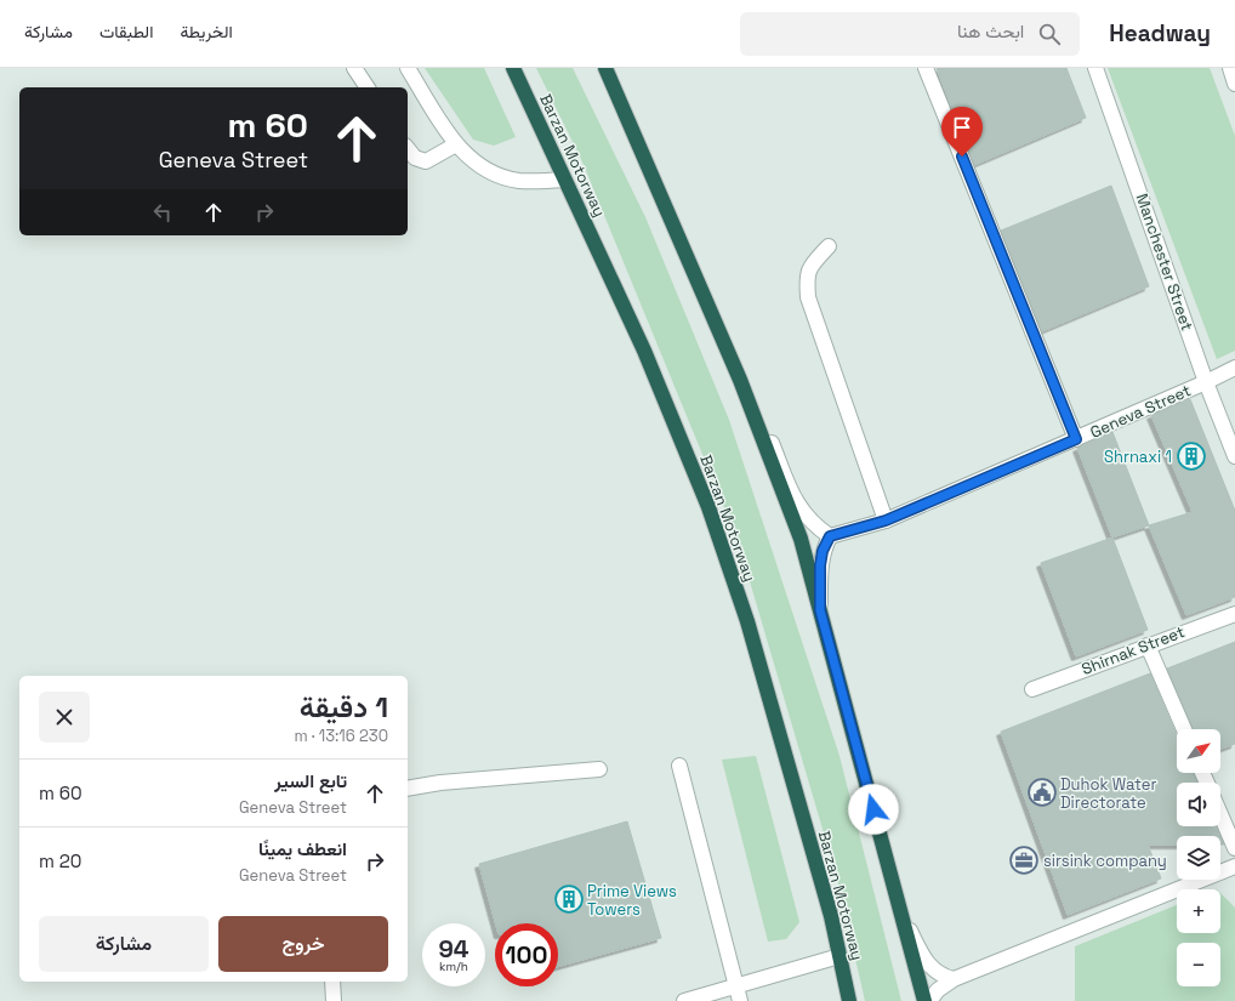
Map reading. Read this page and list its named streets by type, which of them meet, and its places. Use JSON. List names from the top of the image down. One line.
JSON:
{"streets":{"highway":["Barzan Motorway"],"street":["Manchester Street","Geneva Street","Shirnak Street"]},"crossings":[["Manchester Street","Geneva Street"]],"places":{"building":["Shrnaxi 1","Prime Views Towers"],"public building":["Duhok Water Directorate"],"office":["sirsink company"]},"north":"top right","page":{"header":"Headway","search":"ابحث هنا","nav":["الخريطة","الطبقات","مشاركة"],"turn":["60 m","Geneva Street"],"heading":["1 دقيقة","230 m · 13:16"],"map_buttons":["+","−"],"list":[{"name":"تابع السير","note":"Geneva Street","value":"60 m"},{"name":"انعطف يمينًا","note":"Geneva Street","value":"20 m"}],"buttons":["خروج","مشاركة"],"speed":"94 km/h","limit":"100"}}
